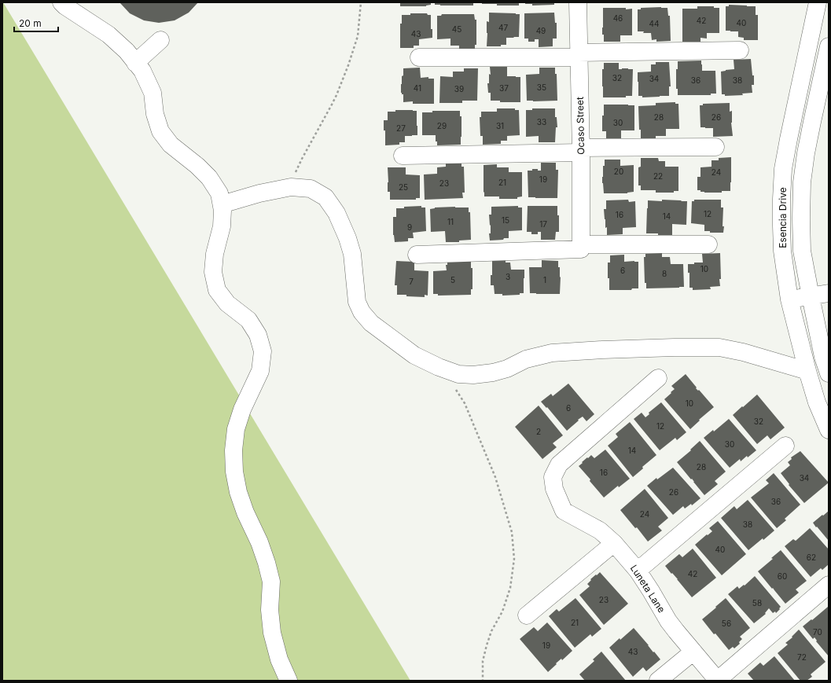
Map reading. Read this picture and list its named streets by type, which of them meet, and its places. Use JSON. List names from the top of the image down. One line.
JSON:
{"streets":{"street":["Ocaso Street","Esencia Drive","Luneta Lane"]},"house_numbers":["46","42","40","44","47","45","49","43","32","34","36","38","35","41","37","39","28","26","33","30","29","31","27","20","24","22","19","21","23","25","12","16","14","15","11","17","9","10","6","8","3","5","1","7","10","6","32","12","2","30","14","28","16","34","26","36","24","38","40","62","42","60","23","58","21","56","70","19","43","72"],"scale_bar":"20 m"}
